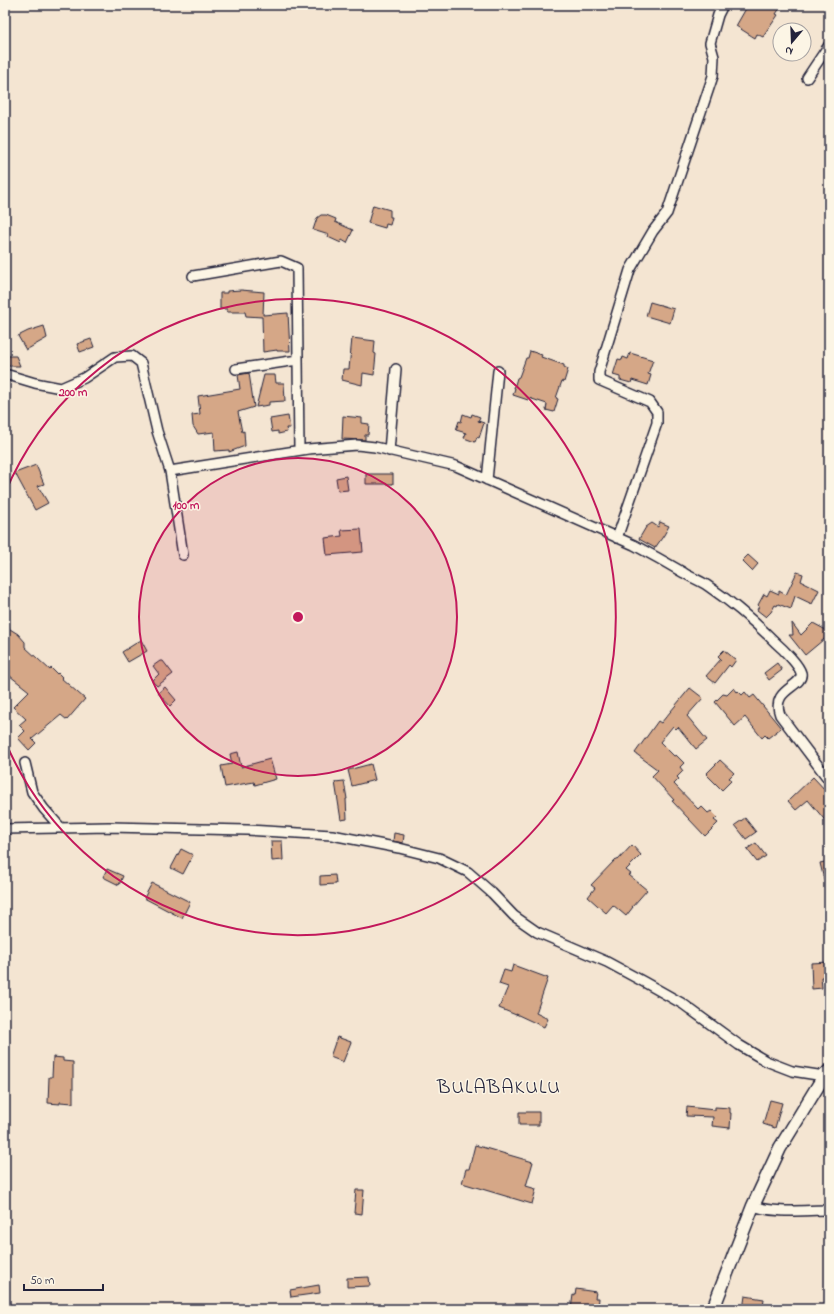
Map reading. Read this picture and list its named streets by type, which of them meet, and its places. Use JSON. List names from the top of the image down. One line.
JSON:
{"districts":["BULABAKULU"],"scale_bar":"50 m","north":"bottom","rings":["200 m","100 m"]}
